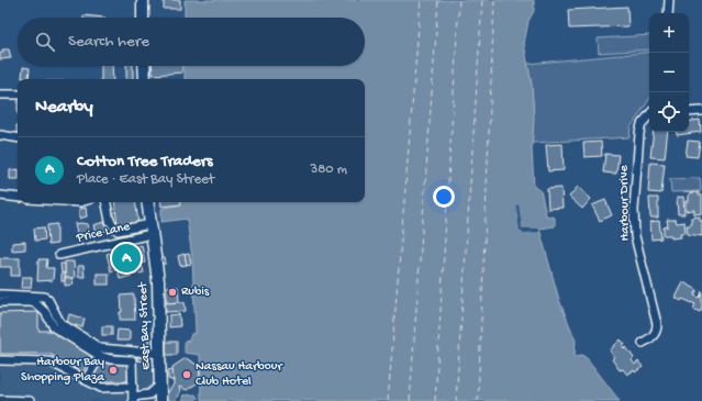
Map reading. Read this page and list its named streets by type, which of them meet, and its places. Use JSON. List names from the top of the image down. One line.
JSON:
{"streets":{"highway":["East Bay Street"],"street":["Harbour Drive","Price Lane"]},"crossings":[["Price Lane","East Bay Street"]],"places":["Rubis","Harbour Bay Shopping Plaza","Nassau Harbour Club Hotel"],"page":{"map_buttons":["+","−"],"search":"Search here","heading":"Nearby","list":[{"mark":"A","name":"Cotton Tree Traders","note":"Place · East Bay Street","value":"380 m"}],"pins":"A"}}
